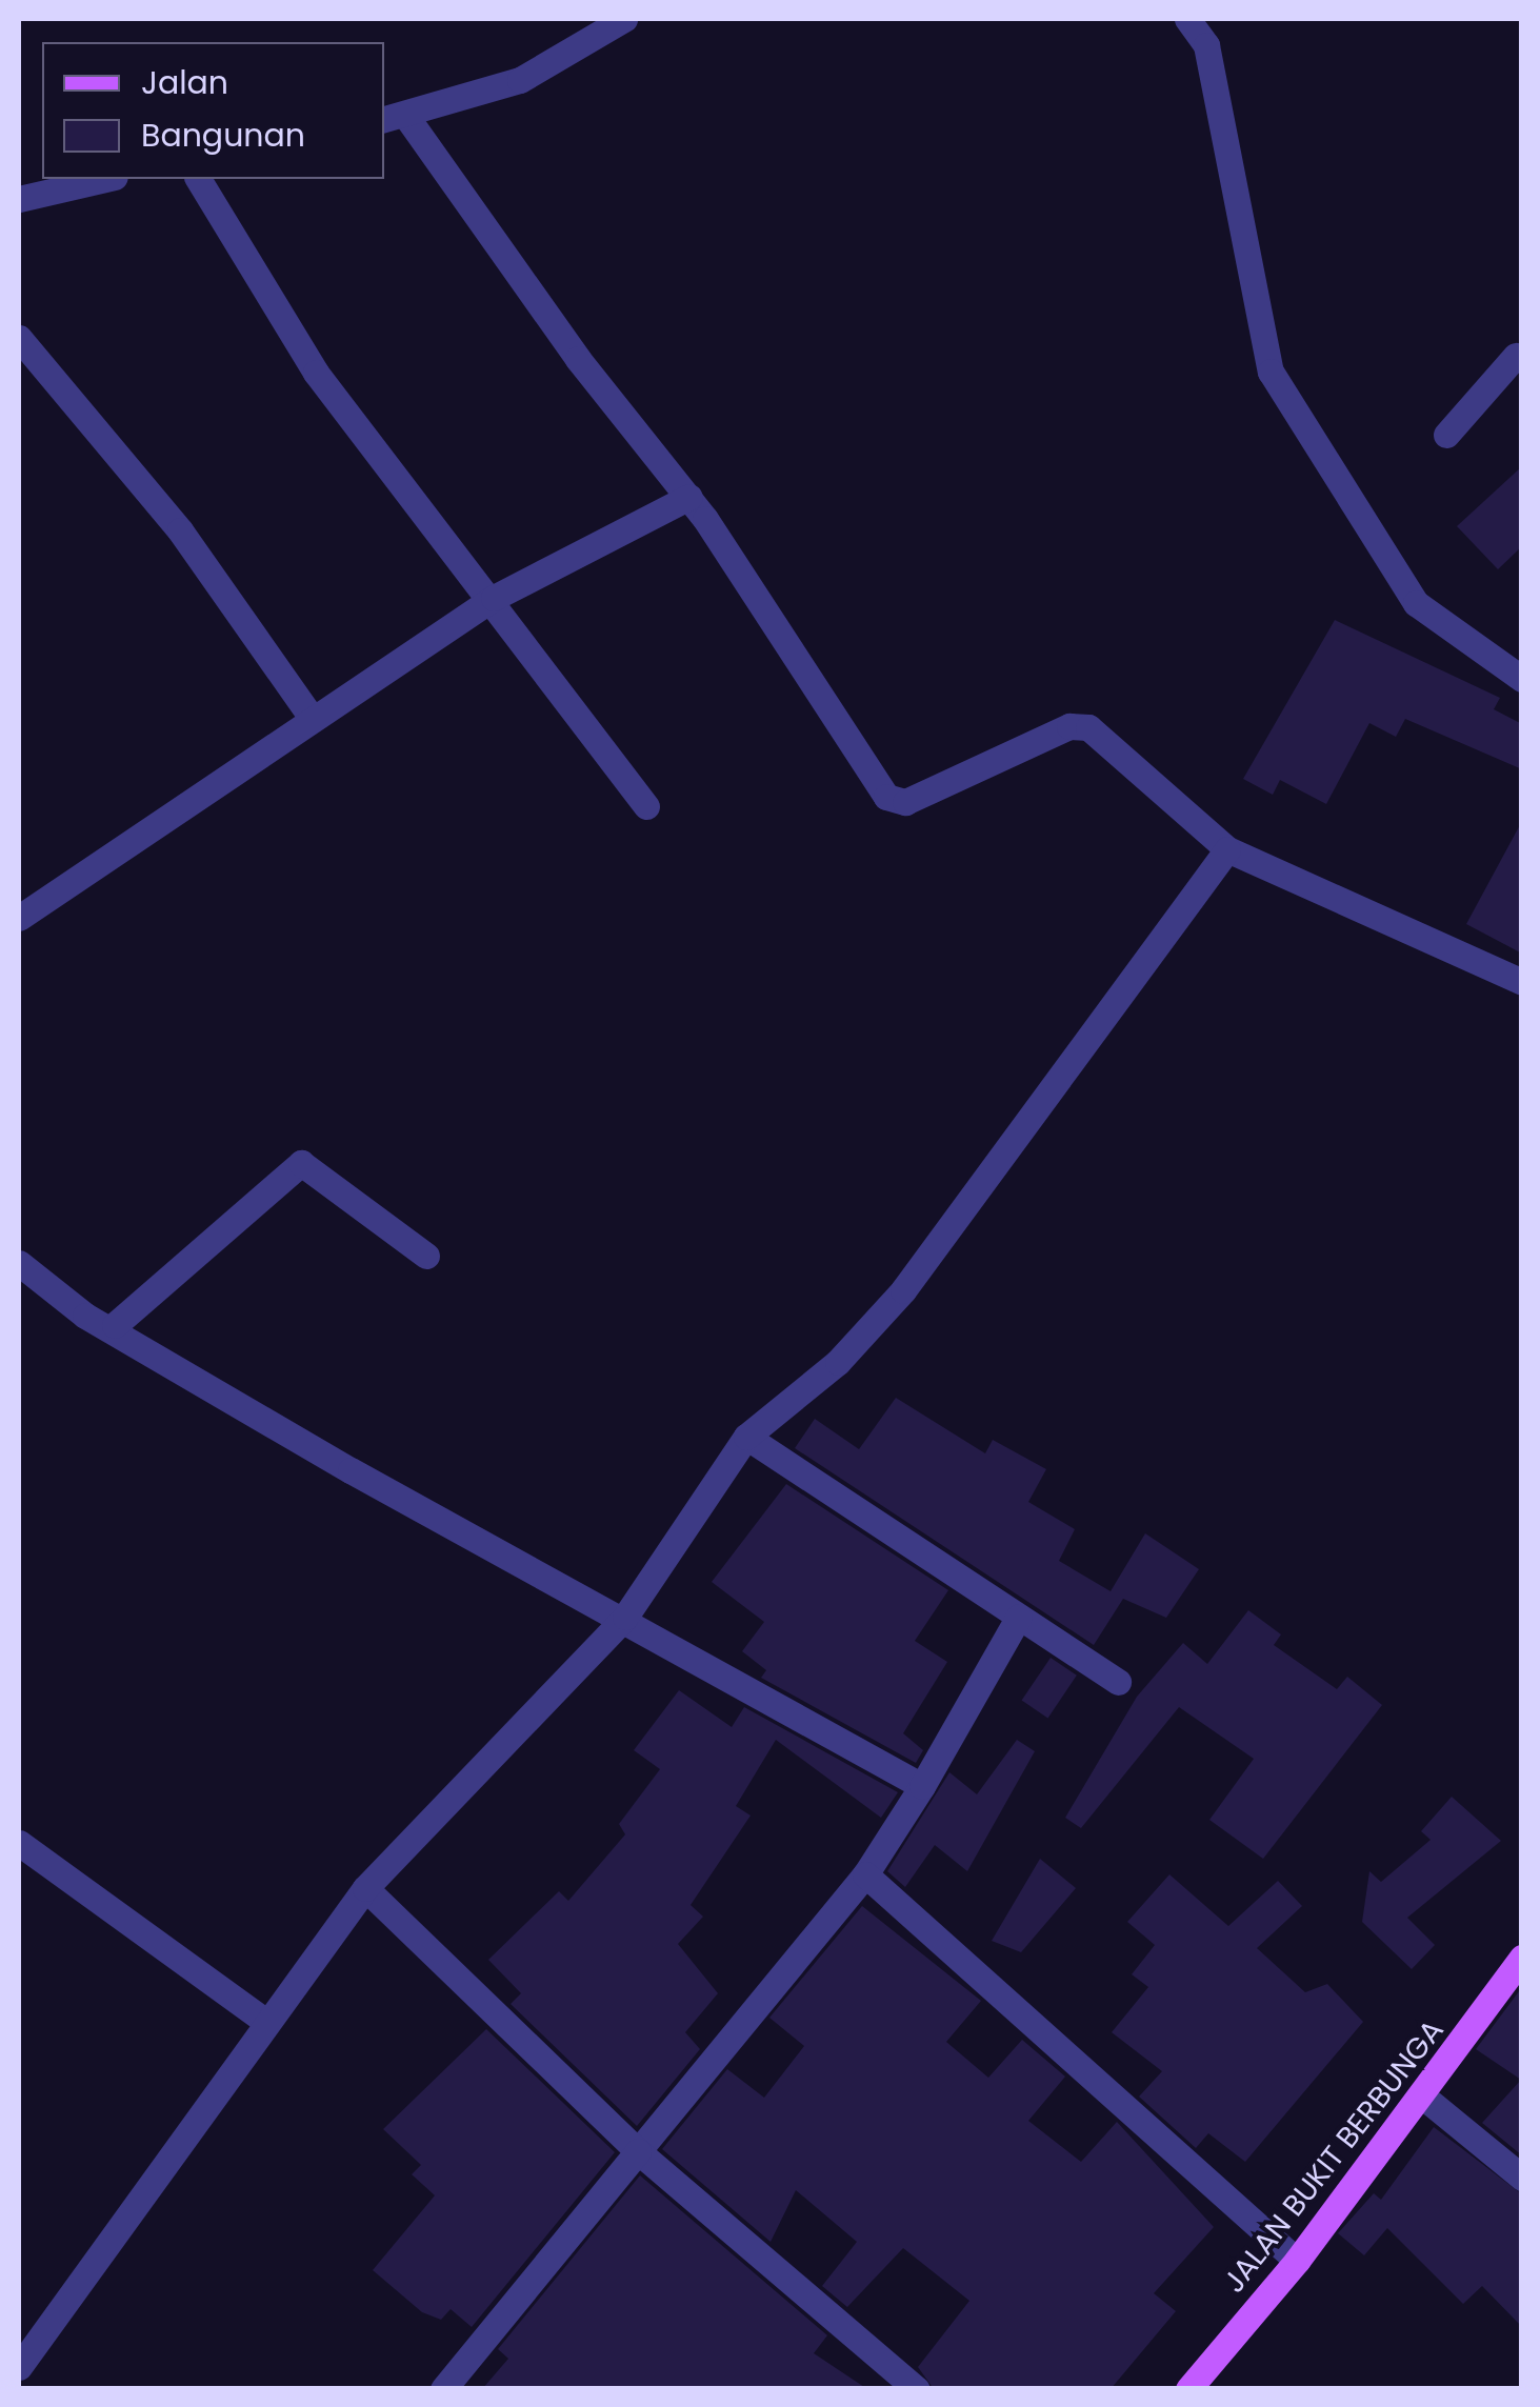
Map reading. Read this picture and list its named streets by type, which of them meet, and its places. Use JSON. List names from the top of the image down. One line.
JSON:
{"streets":{"main road":["JALAN BUKIT BERBUNGA"]},"legend":["Jalan","Bangunan"]}
